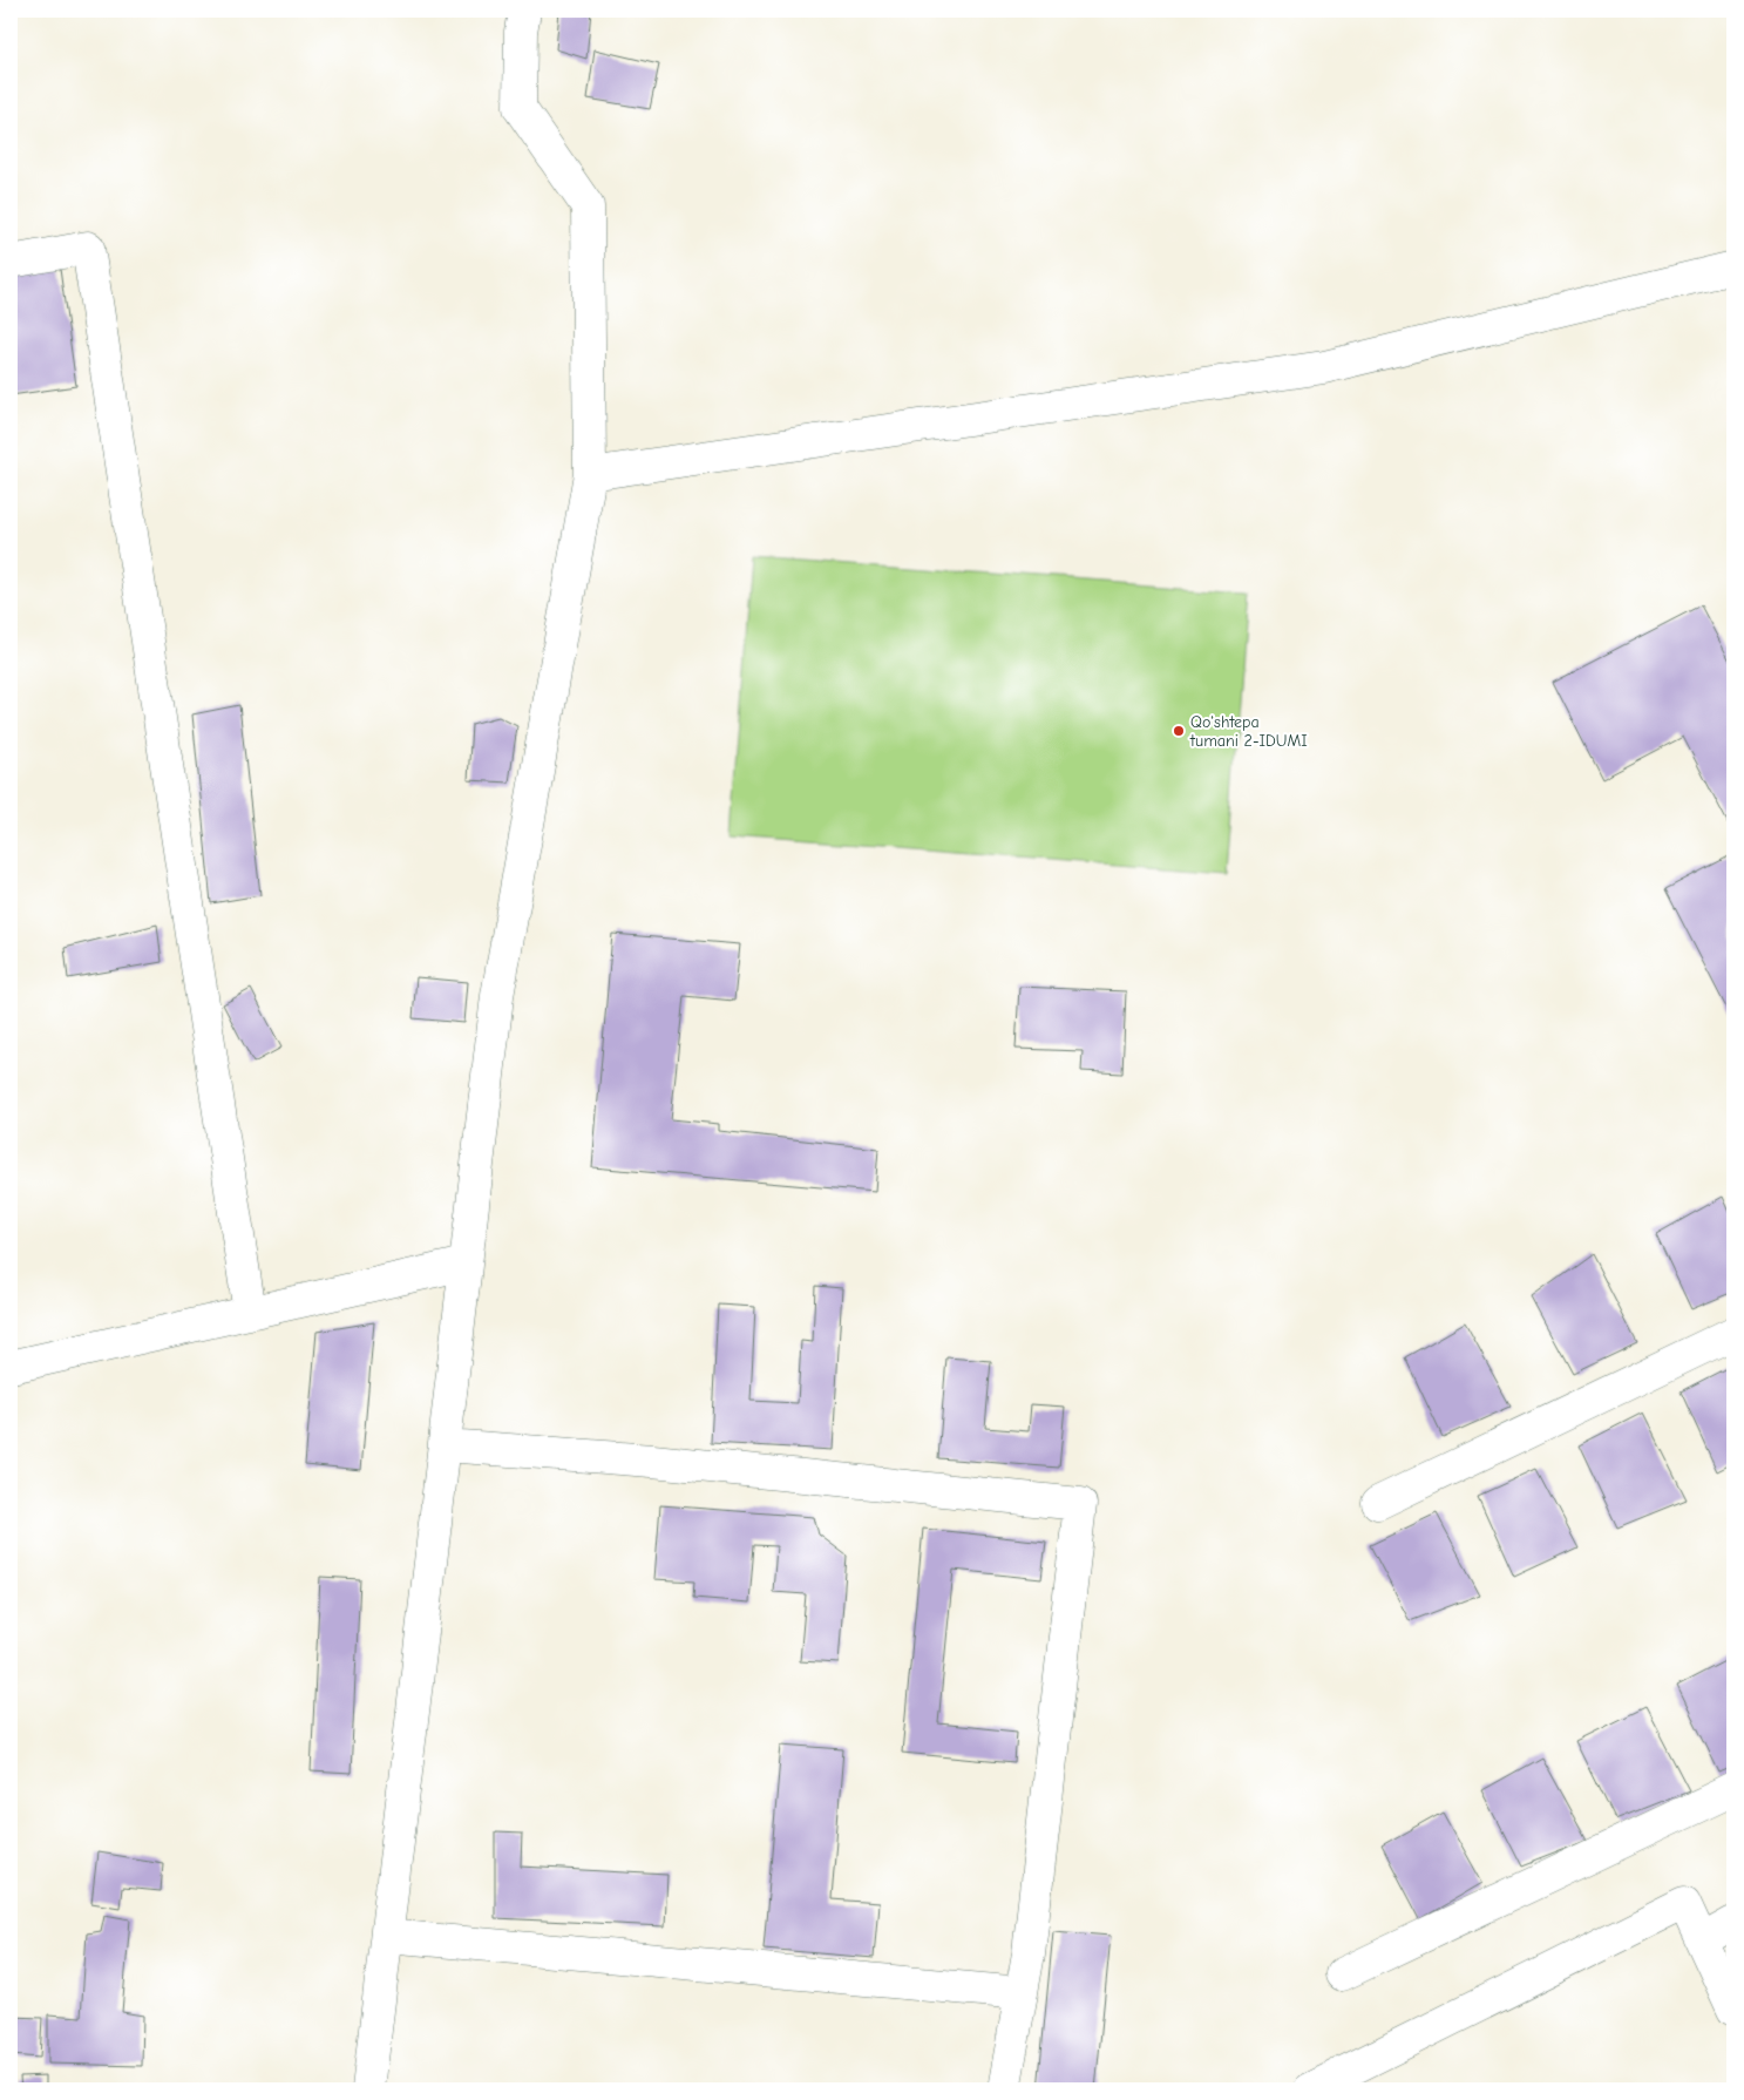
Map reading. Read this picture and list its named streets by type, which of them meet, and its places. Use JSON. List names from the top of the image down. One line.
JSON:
{"places":["Qo'shtepa tumani 2-IDUMI"]}
